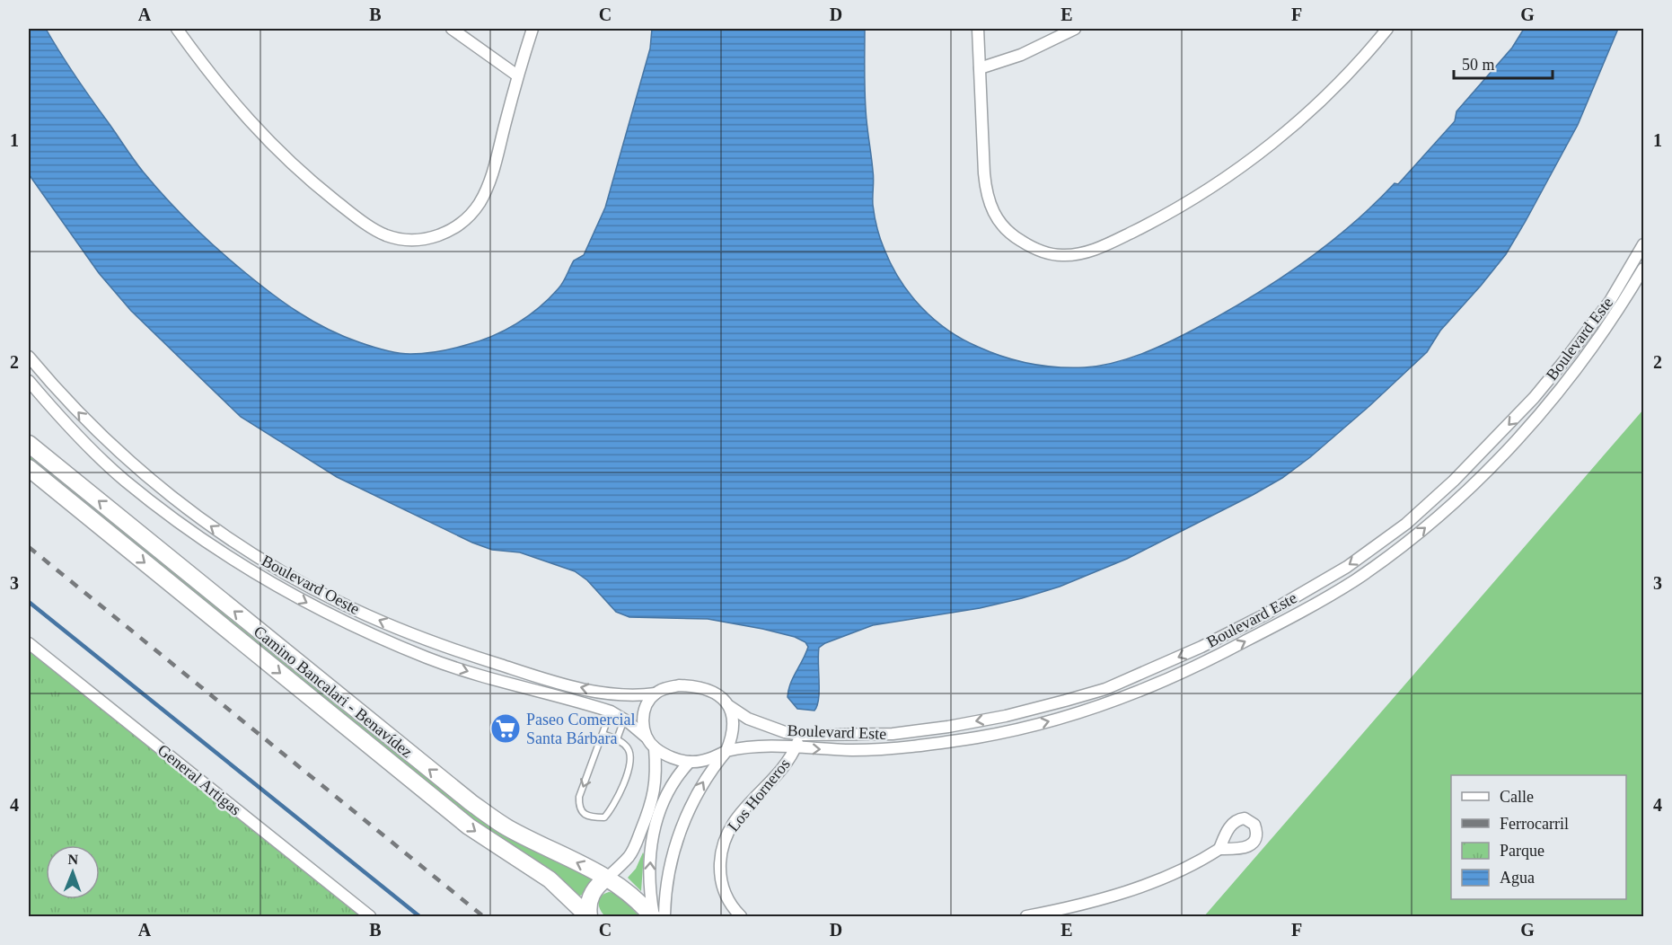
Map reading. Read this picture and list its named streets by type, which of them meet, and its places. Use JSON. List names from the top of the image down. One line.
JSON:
{"streets":{"main road":["Camino Bancalari - Benavídez"],"street":["Boulevard Este","Boulevard Oeste","General Artigas","Los Horneros"]},"crossings":[["Boulevard Este","Boulevard Oeste"],["Boulevard Este","Los Horneros"]],"places":{"supermarket":["Paseo Comercial Santa Bárbara"]},"legend":["Calle","Ferrocarril","Parque","Agua"],"scale_bar":"50 m","north":"top","grid":{"columns":["A","B","C","D","E","F","G"],"rows":["1","2","3","4"]}}
